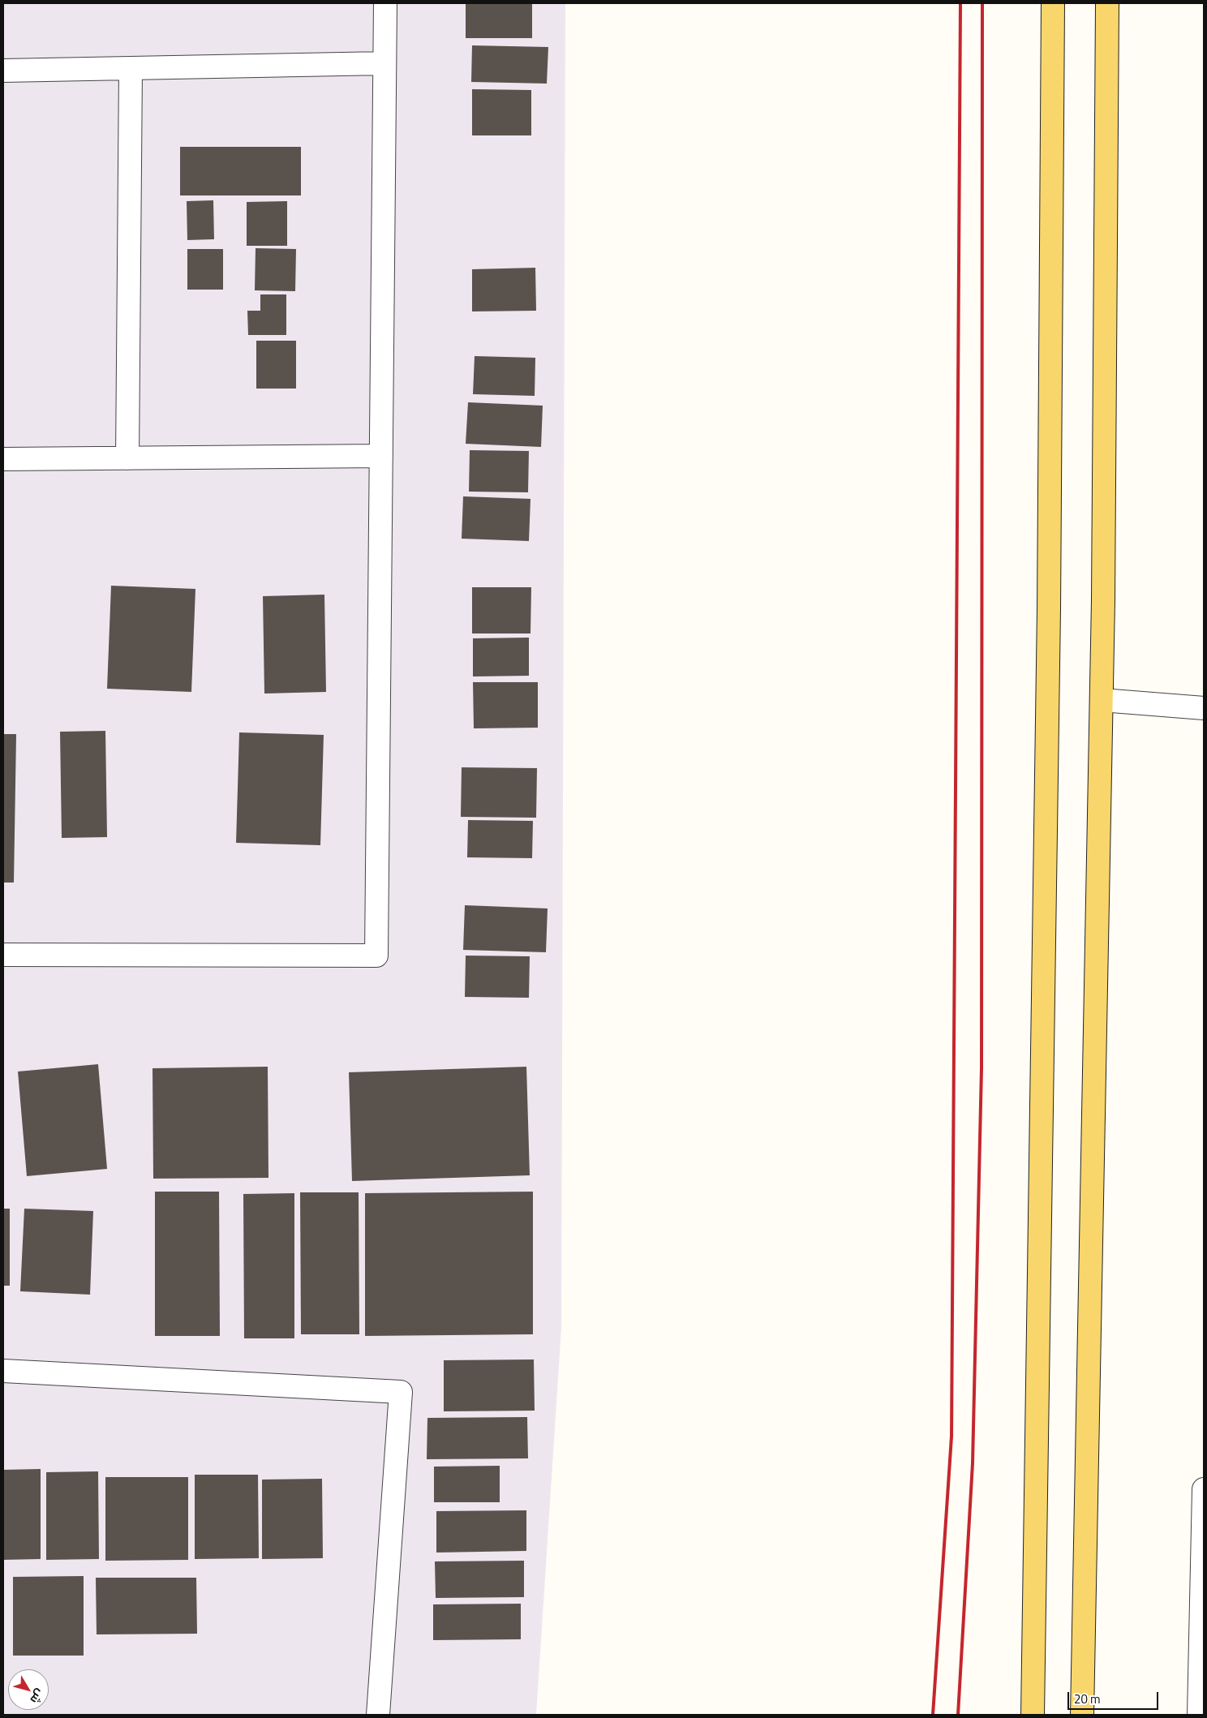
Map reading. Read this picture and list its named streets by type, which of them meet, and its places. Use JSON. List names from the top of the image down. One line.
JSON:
{"scale_bar":"20 m","north":"bottom right"}
